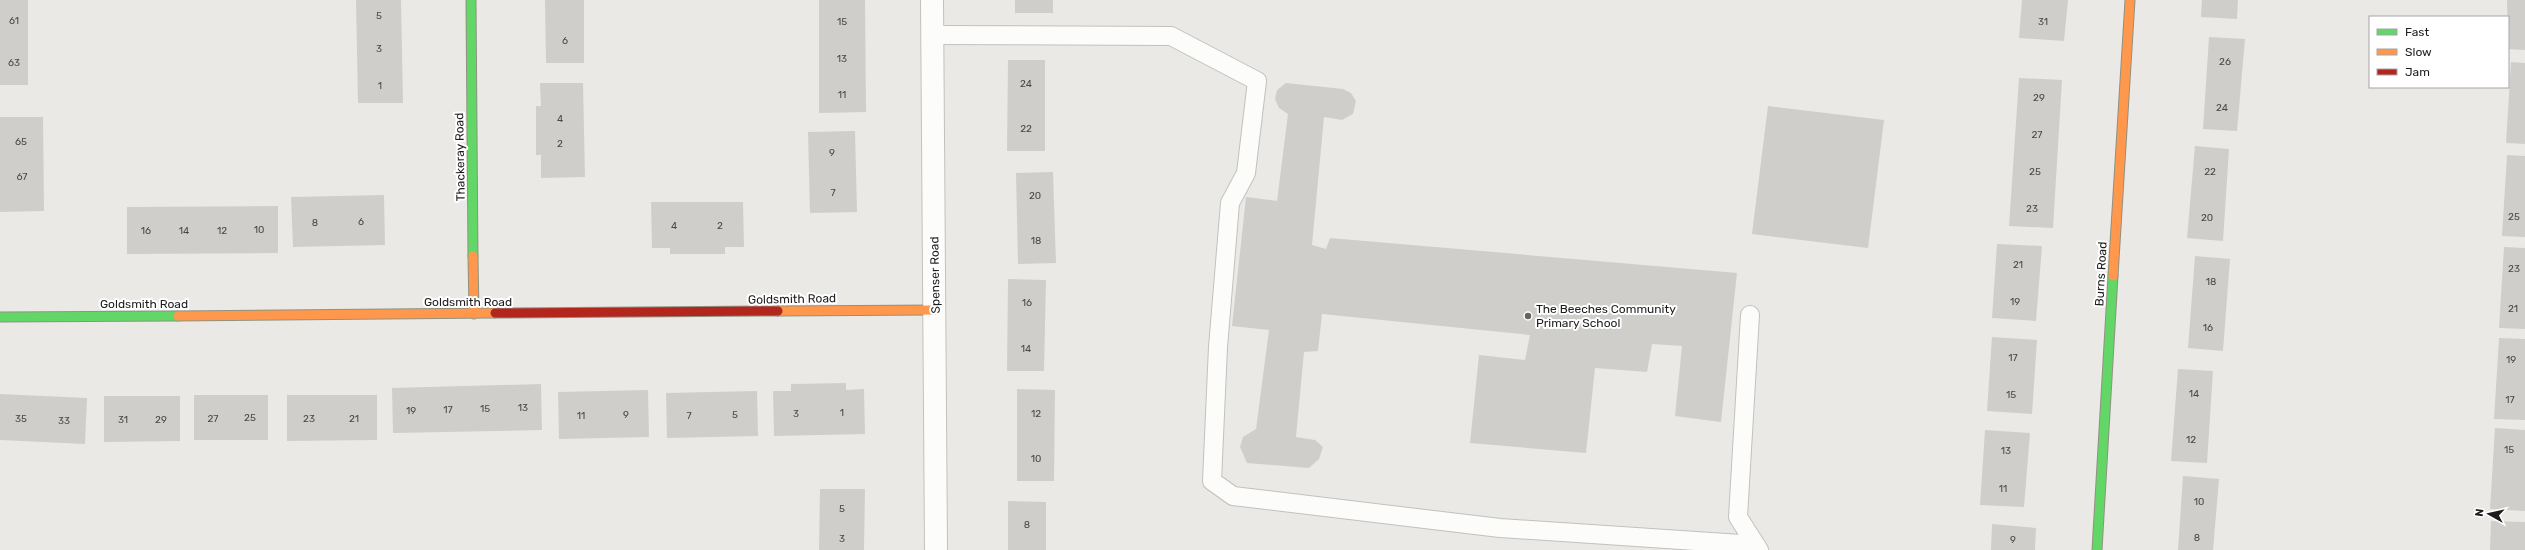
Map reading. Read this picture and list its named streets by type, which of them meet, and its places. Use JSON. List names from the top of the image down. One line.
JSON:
{"streets":{"street":["Thackeray Road","Burns Road","Spenser Road","Goldsmith Road"]},"crossings":[["Thackeray Road","Goldsmith Road"],["Spenser Road","Goldsmith Road"]],"places":["The Beeches Community Primary School"],"house_numbers":["5","61","15","31","6","3","13","26","63","24","1","11","29","24","4","22","27","65","2","9","25","22","67","7","20","23","25","20","6","8","4","2","10","16","14","12","18","21","23","18","19","16","21","16","14","17","19","14","15","17","13","15","17","19","1","3","12","9","5","11","7","25","35","27","23","21","31","29","33","12","15","13","10","11","10","5","8","8","3","9"],"legend":["Fast","Slow","Jam"],"north":"left"}
